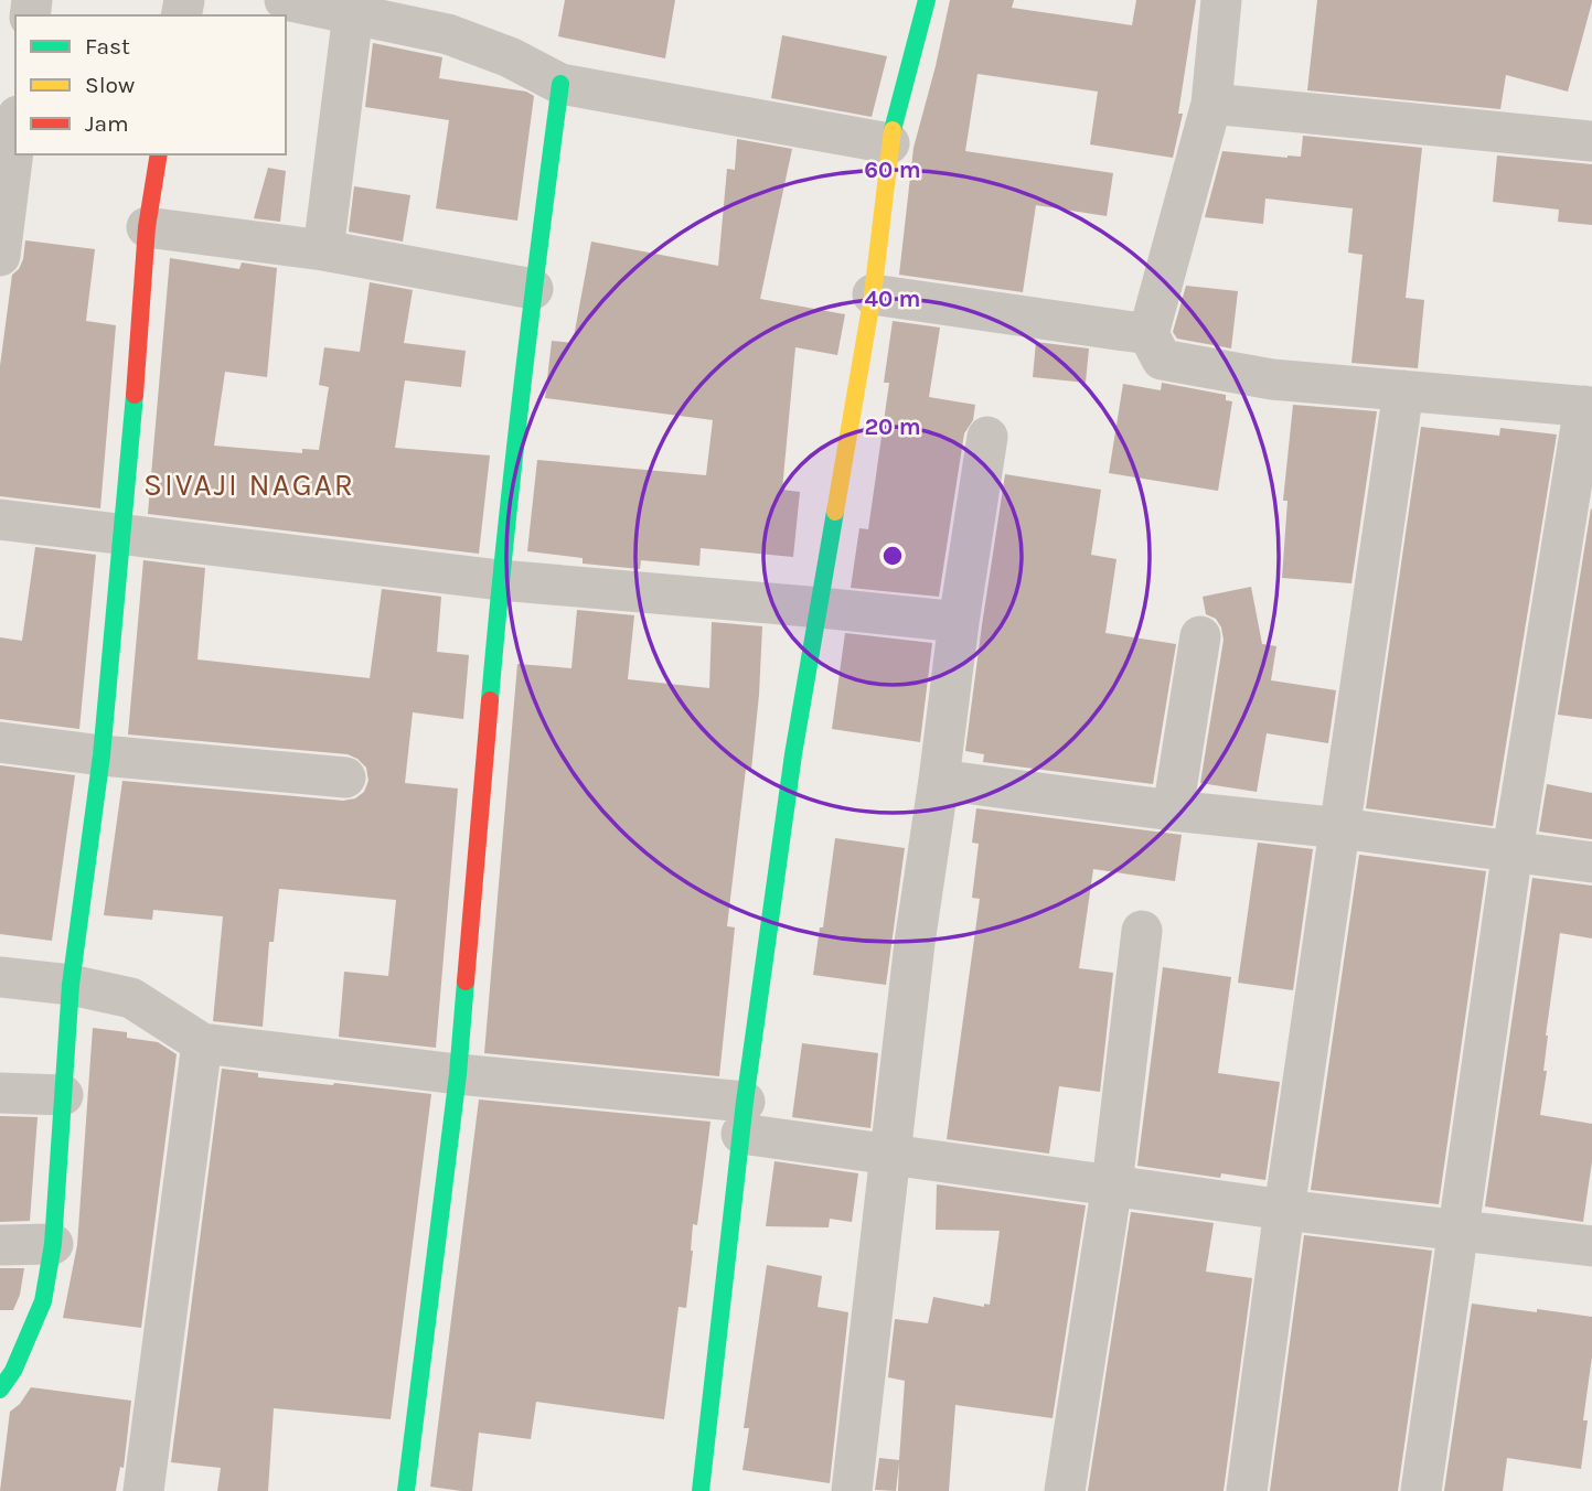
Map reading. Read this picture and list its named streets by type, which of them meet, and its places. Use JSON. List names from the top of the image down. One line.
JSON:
{"districts":["SIVAJI NAGAR"],"legend":["Fast","Slow","Jam"],"rings":["60 m","40 m","20 m"]}
